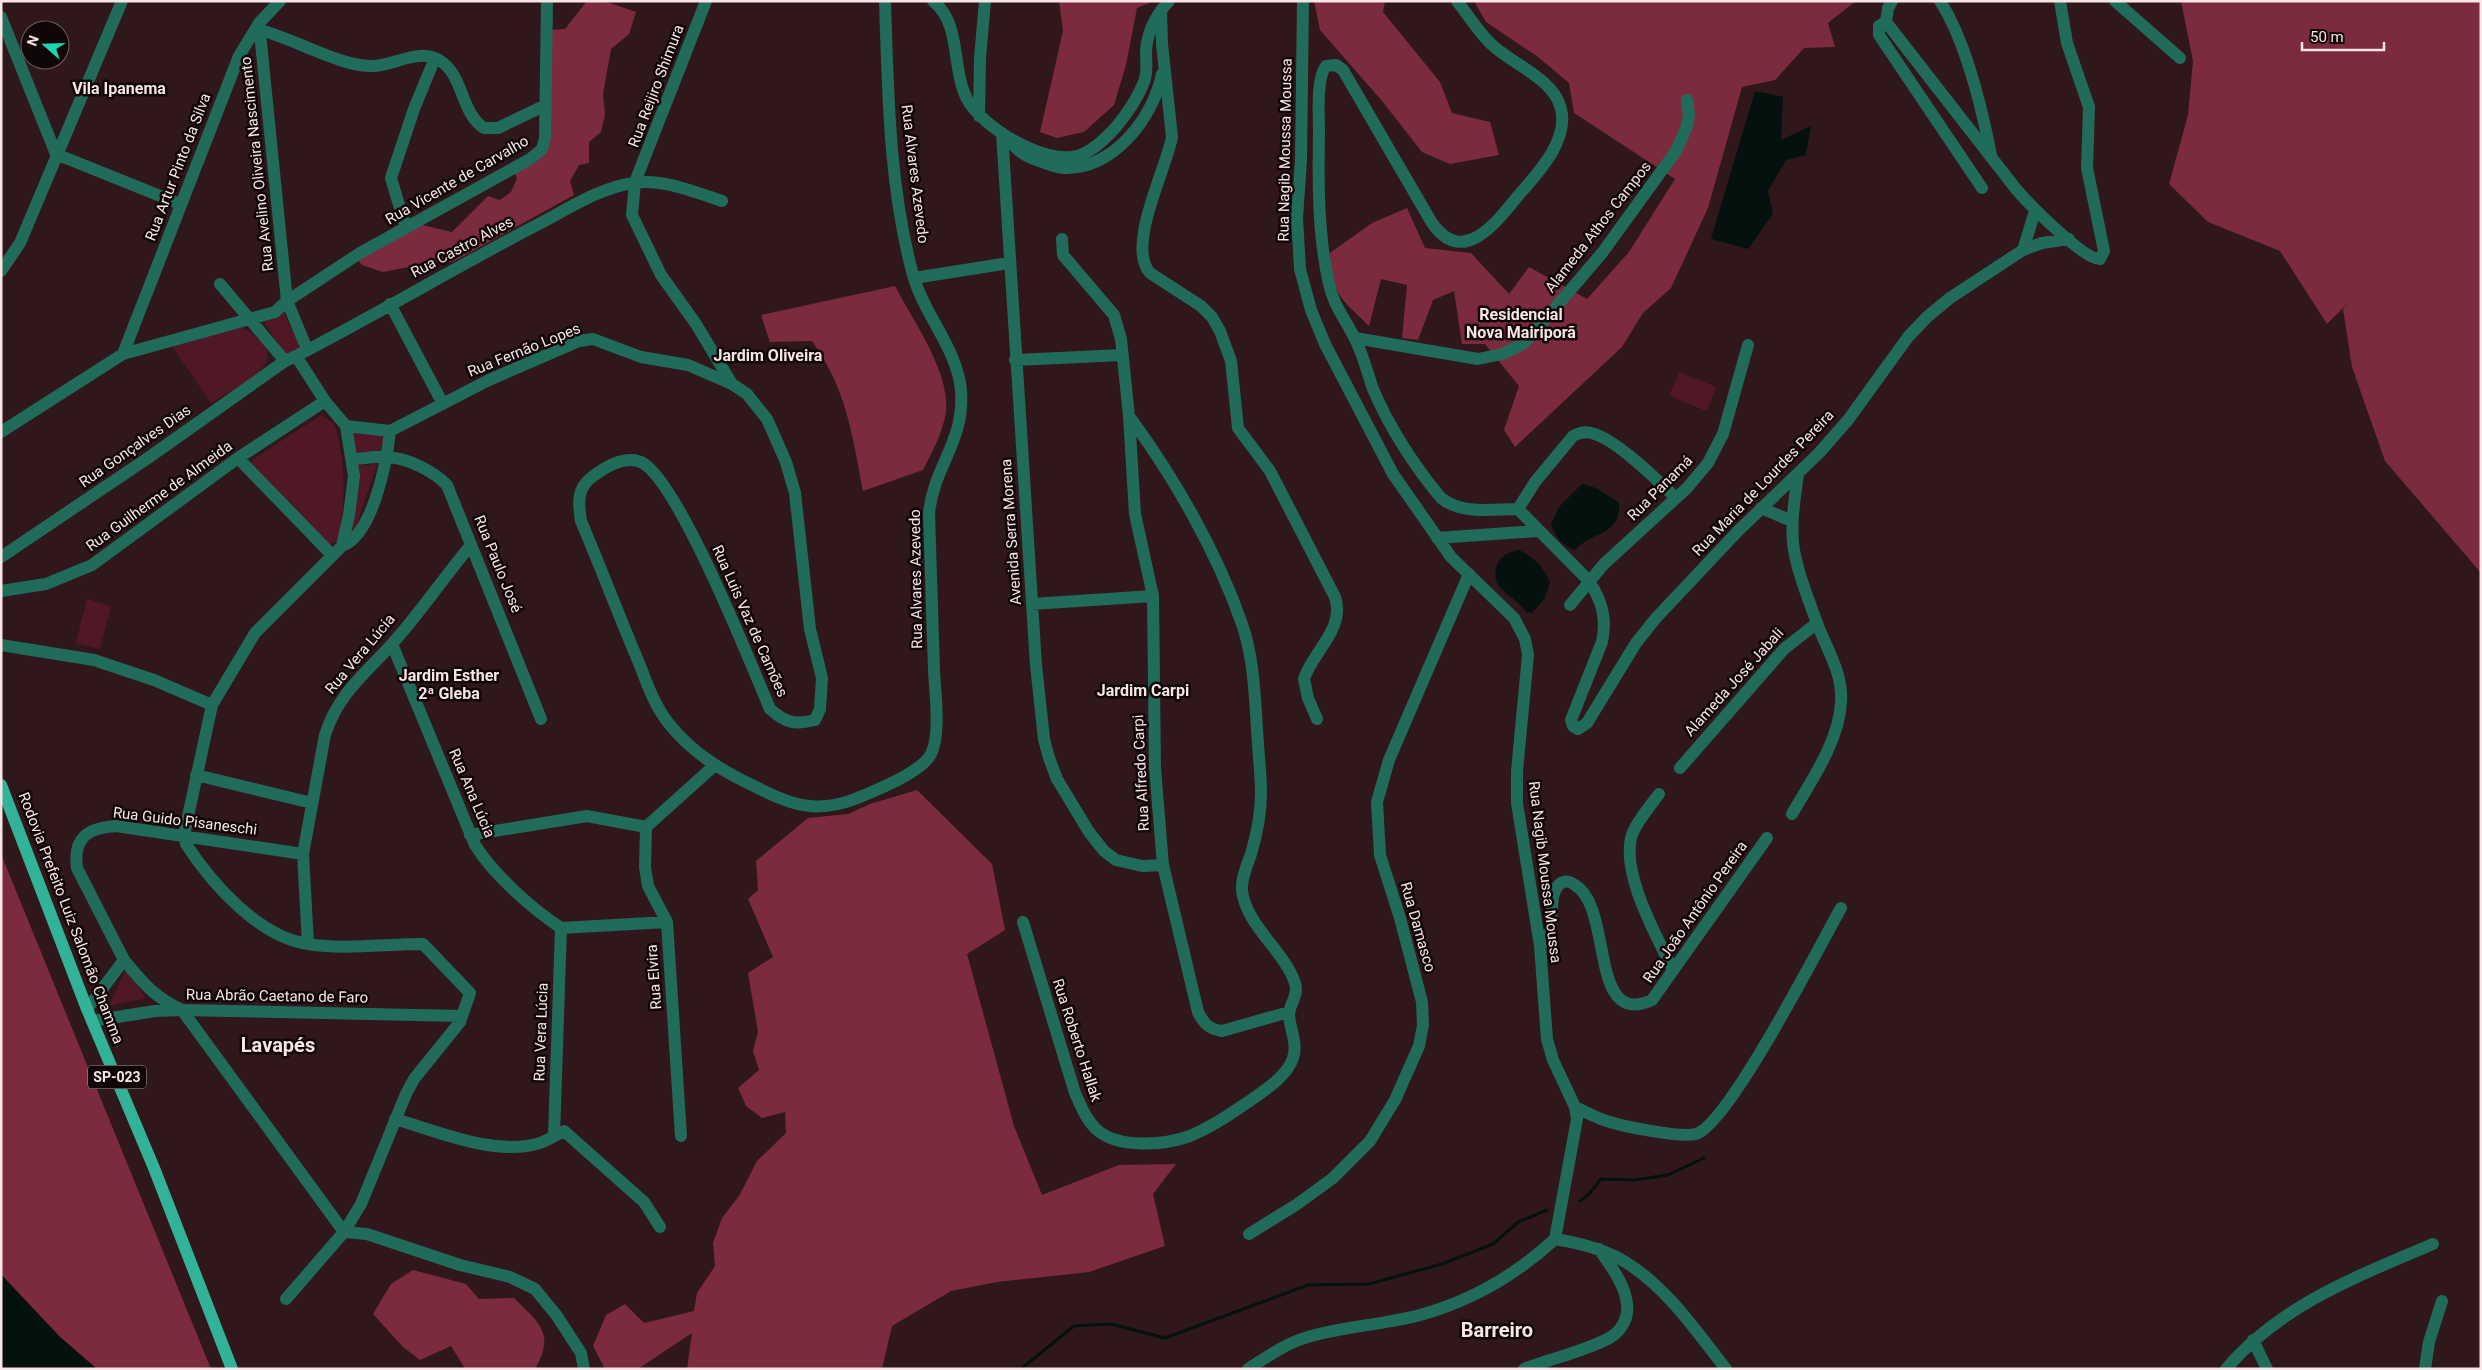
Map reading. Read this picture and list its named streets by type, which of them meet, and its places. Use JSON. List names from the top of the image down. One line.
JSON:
{"streets":{"main road":["Rodovia Prefeito Luiz Salomão Chamma","SP-023"],"street":["Rua Reijiro Shimura","Rua Nagib Moussa Moussa","Rua Avelino Oliveira Nascimento","Rua Artur Pinto da Silva","Rua Alvares Azevedo","Rua Vicente de Carvalho","Alameda Athos Campos","Rua Castro Alves","Rua Fernão Lopes","Rua Gonçalves Dias","Rua Maria de Lourdes Pereira","Rua Panamá","Rua Guilherme de Almeida","Avenida Serra Morena","Rua Paulo José","Rua Luis Vaz de Camões","Rua Vera Lúcia","Alameda José Jabali","Rua Alfredo Carpi","Rua Ana Lúcia","Rua Guido Pisaneschi","Rua João Antônio Pereira","Rua Damasco","Rua Elvira","Rua Abrão Caetano de Faro","Rua Roberto Hallak"]},"crossings":[["Rua Reijiro Shimura","Rua Castro Alves"],["Rua Reijiro Shimura","Rua Luis Vaz de Camões"],["Rua Nagib Moussa Moussa","Rua João Antônio Pereira"],["Rua Nagib Moussa Moussa","Rua Damasco"],["Rua Avelino Oliveira Nascimento","Rua Artur Pinto da Silva"],["Rua Avelino Oliveira Nascimento","Rua Vicente de Carvalho"],["Rua Avelino Oliveira Nascimento","Rua Castro Alves"],["Rua Avelino Oliveira Nascimento","Rua Gonçalves Dias"],["Rua Artur Pinto da Silva","Rua Vicente de Carvalho"],["Rua Alvares Azevedo","Rua Luis Vaz de Camões"],["Rua Castro Alves","Rua Gonçalves Dias"],["Rua Castro Alves","Rua Luis Vaz de Camões"],["Rua Fernão Lopes","Rua Luis Vaz de Camões"],["Rua Maria de Lourdes Pereira","Rua Panamá"],["Avenida Serra Morena","Rua Alfredo Carpi"],["Rua Paulo José","Rua Vera Lúcia"],["Rua Vera Lúcia","Rua Ana Lúcia"],["Rua Vera Lúcia","Rua Guido Pisaneschi"],["Rua Vera Lúcia","Rua Elvira"],["Rua Alfredo Carpi","Rua Roberto Hallak"],["Rua Ana Lúcia","Rua Elvira"],["Rua Guido Pisaneschi","Rua Abrão Caetano de Faro"],["Rodovia Prefeito Luiz Salomão Chamma","Rua Abrão Caetano de Faro"]],"districts":["Vila Ipanema","Residencial Nova Mairiporã","Jardim Oliveira","Jardim Esther 2ª Gleba","Jardim Carpi","Lavapés","Barreiro"],"scale_bar":"50 m","north":"left"}
